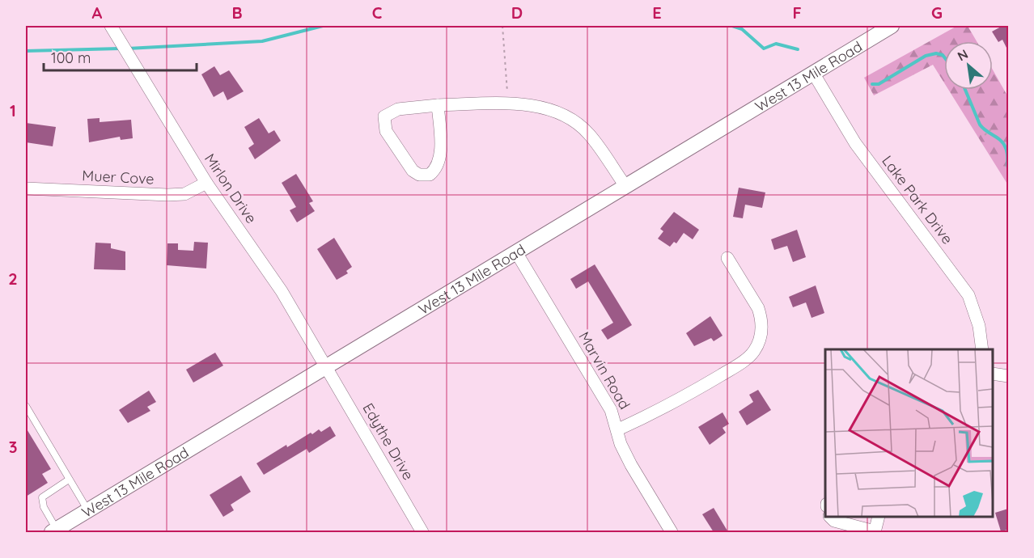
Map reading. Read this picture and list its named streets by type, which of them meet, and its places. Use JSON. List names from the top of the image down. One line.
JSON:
{"streets":{"street":["West 13 Mile Road","Muer Cove","Mirlon Drive","Lake Park Drive","Marvin Road","Edythe Drive"]},"crossings":[["West 13 Mile Road","Mirlon Drive"],["West 13 Mile Road","Lake Park Drive"],["West 13 Mile Road","Marvin Road"],["West 13 Mile Road","Edythe Drive"],["Muer Cove","Mirlon Drive"],["Mirlon Drive","Edythe Drive"]],"scale_bar":"100 m","north":"top left","grid":{"columns":["A","B","C","D","E","F","G"],"rows":["1","2","3"]}}
